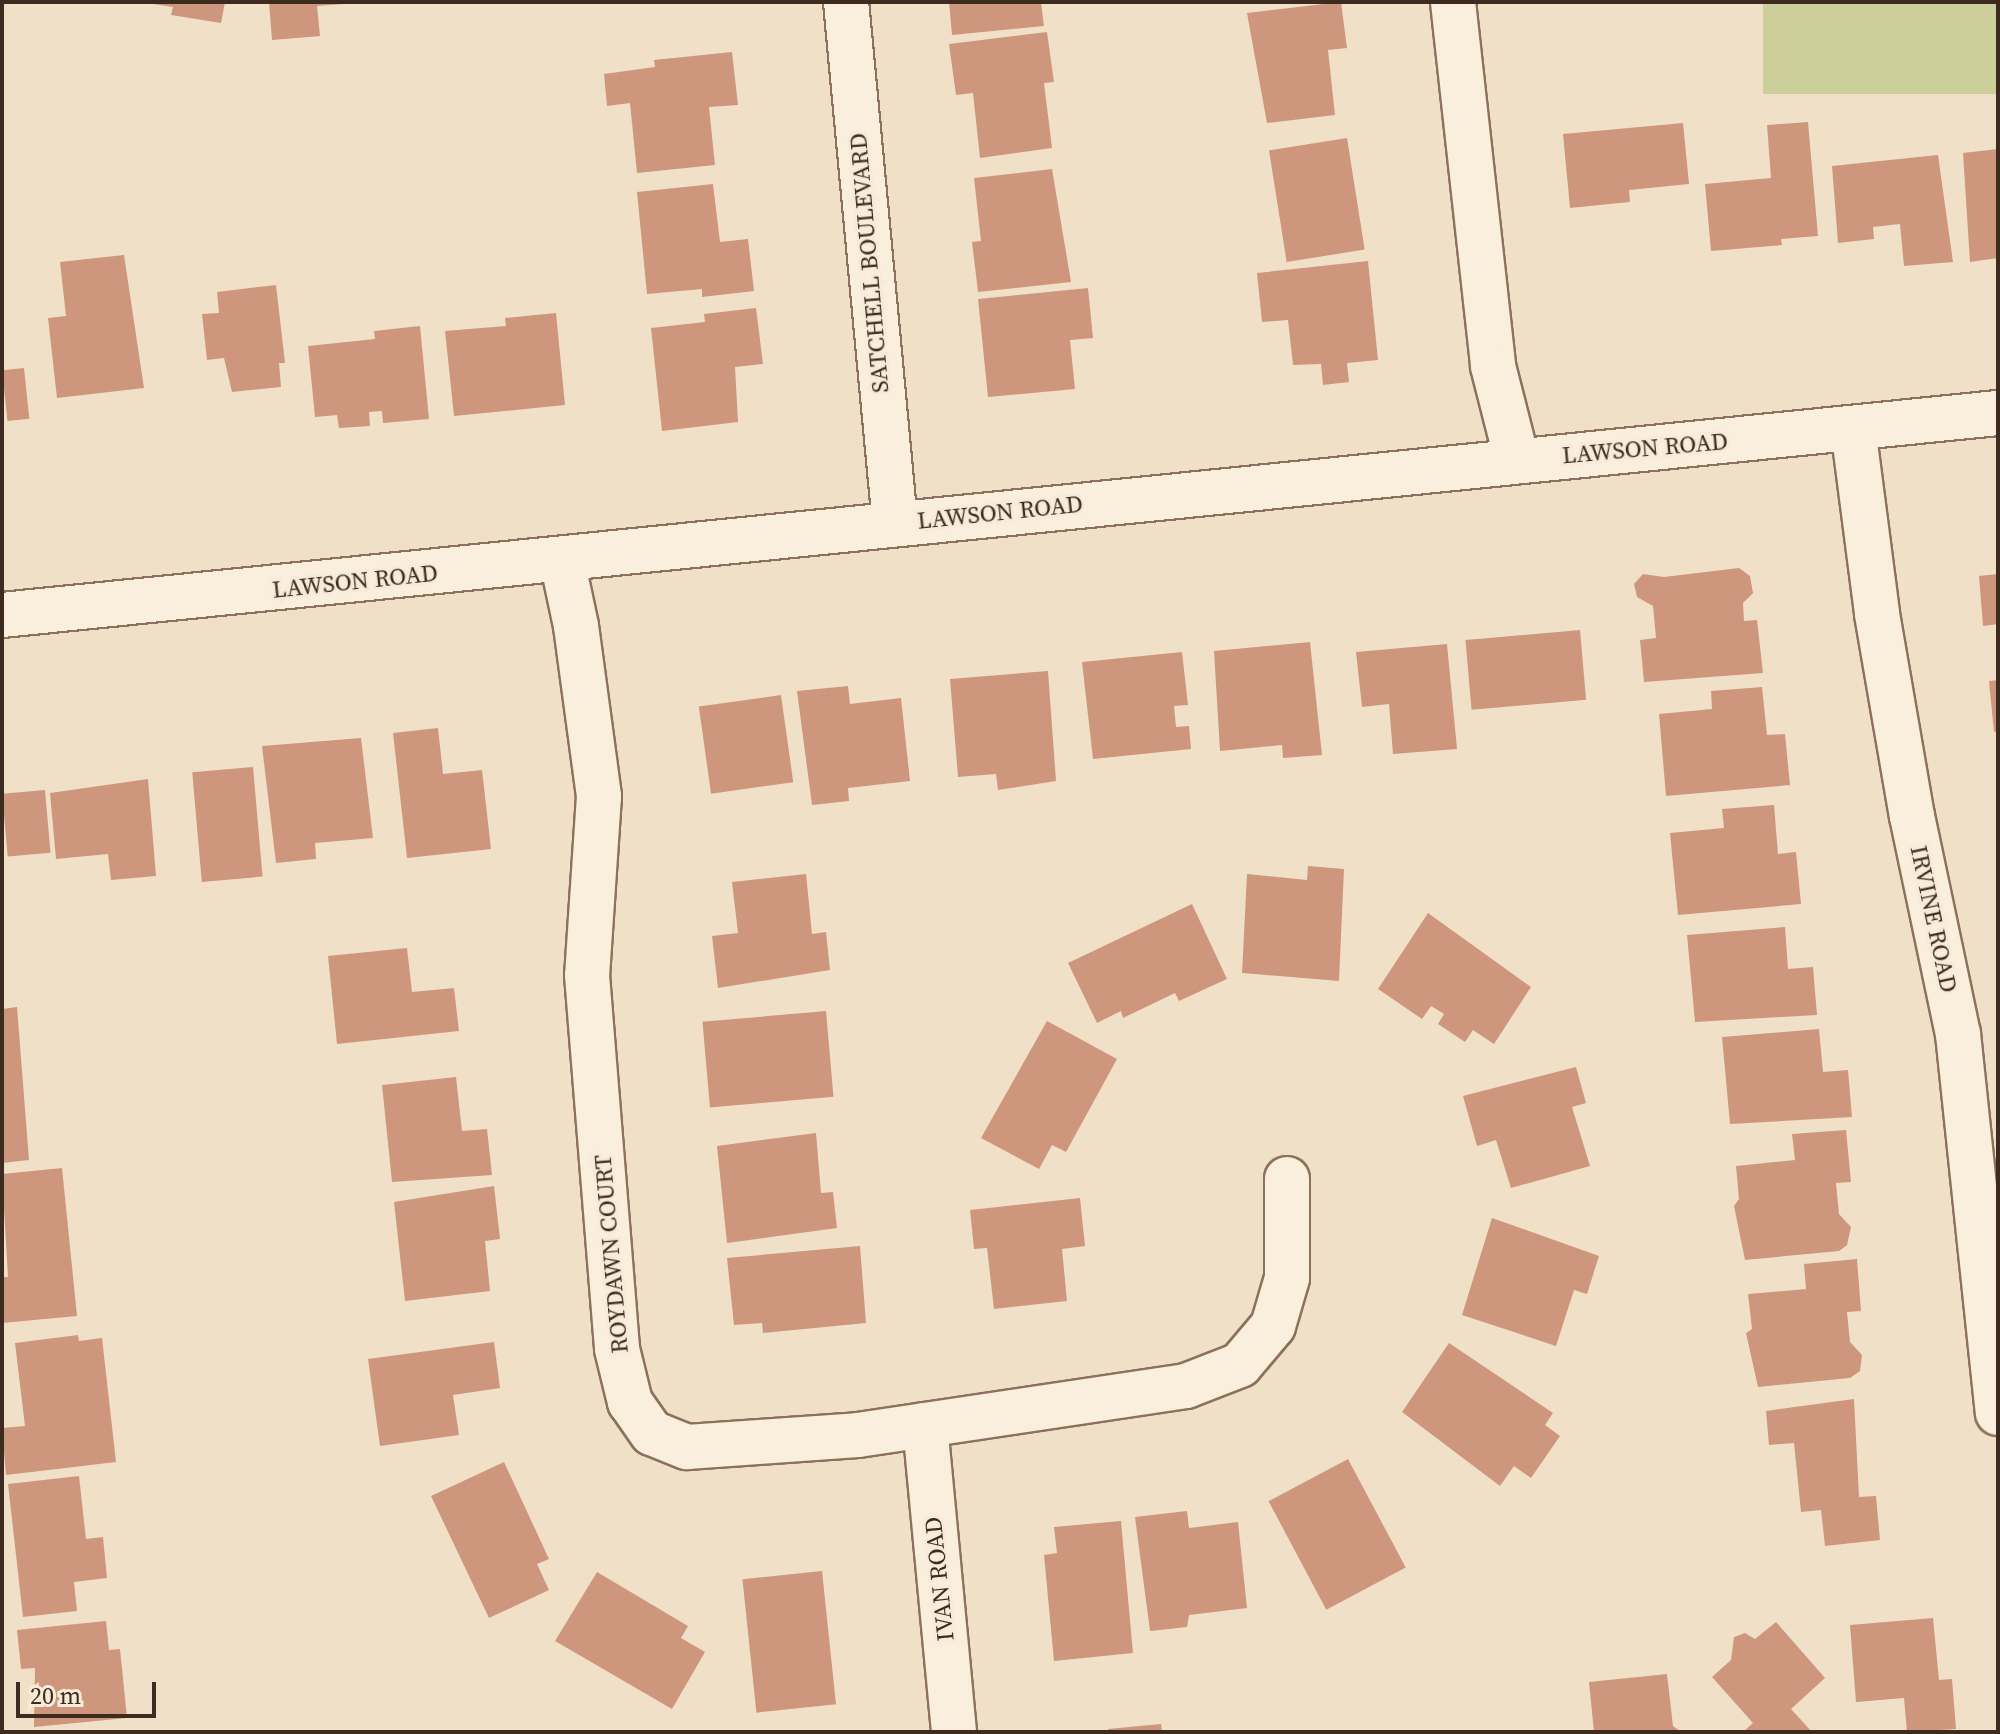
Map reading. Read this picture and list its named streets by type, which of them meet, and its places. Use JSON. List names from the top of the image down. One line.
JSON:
{"streets":{"street":["SATCHELL BOULEVARD","LAWSON ROAD","IRVINE ROAD","ROYDAWN COURT","IVAN ROAD"]},"crossings":[["SATCHELL BOULEVARD","LAWSON ROAD"],["LAWSON ROAD","IRVINE ROAD"],["LAWSON ROAD","ROYDAWN COURT"],["ROYDAWN COURT","IVAN ROAD"]],"scale_bar":"20 m"}
